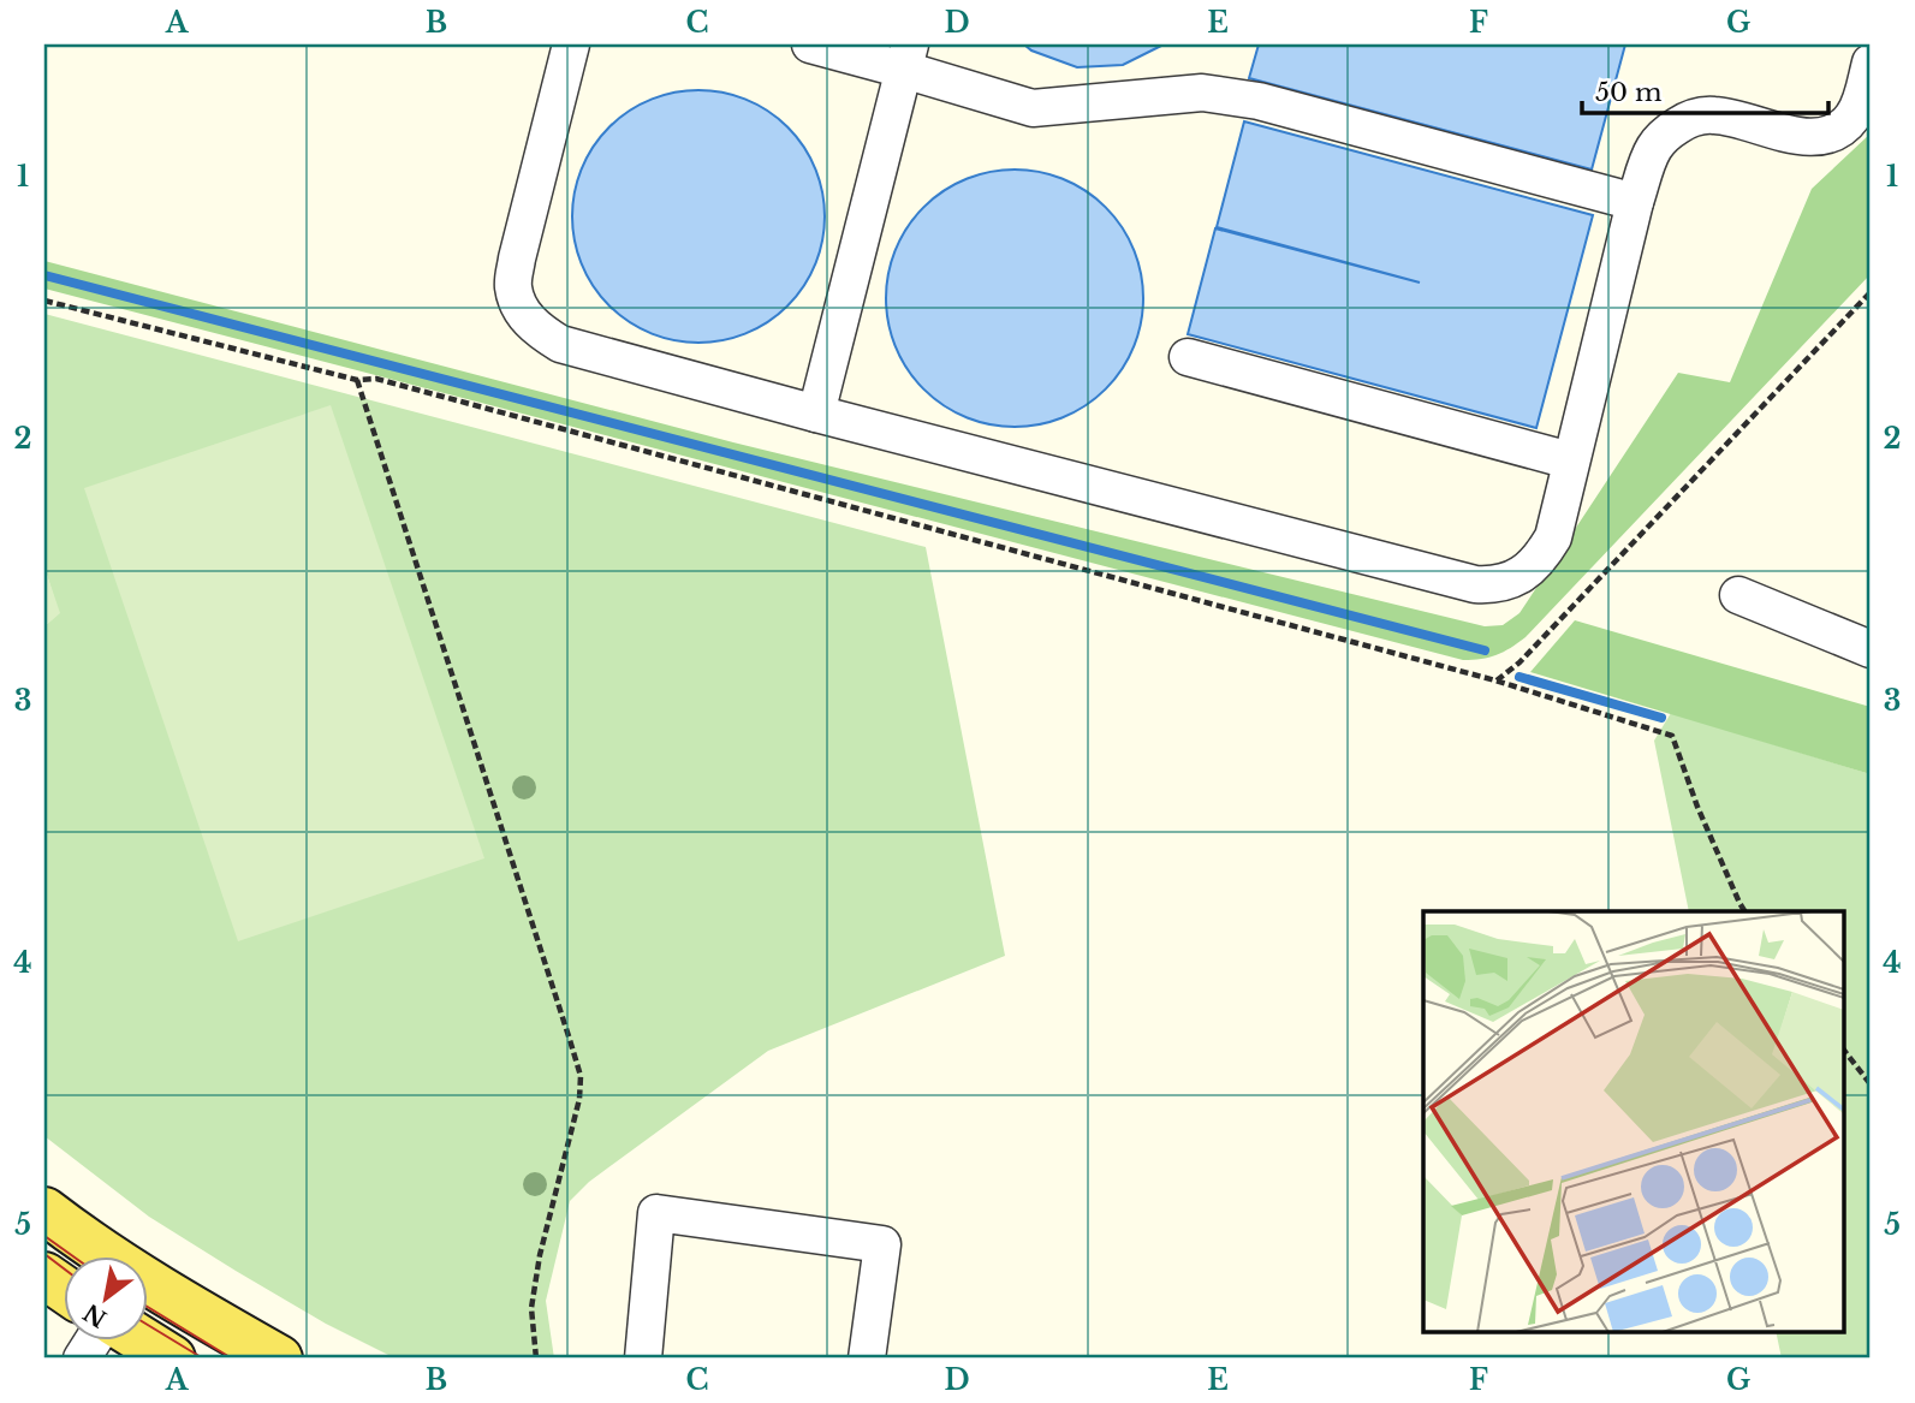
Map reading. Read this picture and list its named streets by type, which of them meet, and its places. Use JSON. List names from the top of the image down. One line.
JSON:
{"scale_bar":"50 m","north":"bottom left","grid":{"columns":["A","B","C","D","E","F","G"],"rows":["1","2","3","4","5"]}}
